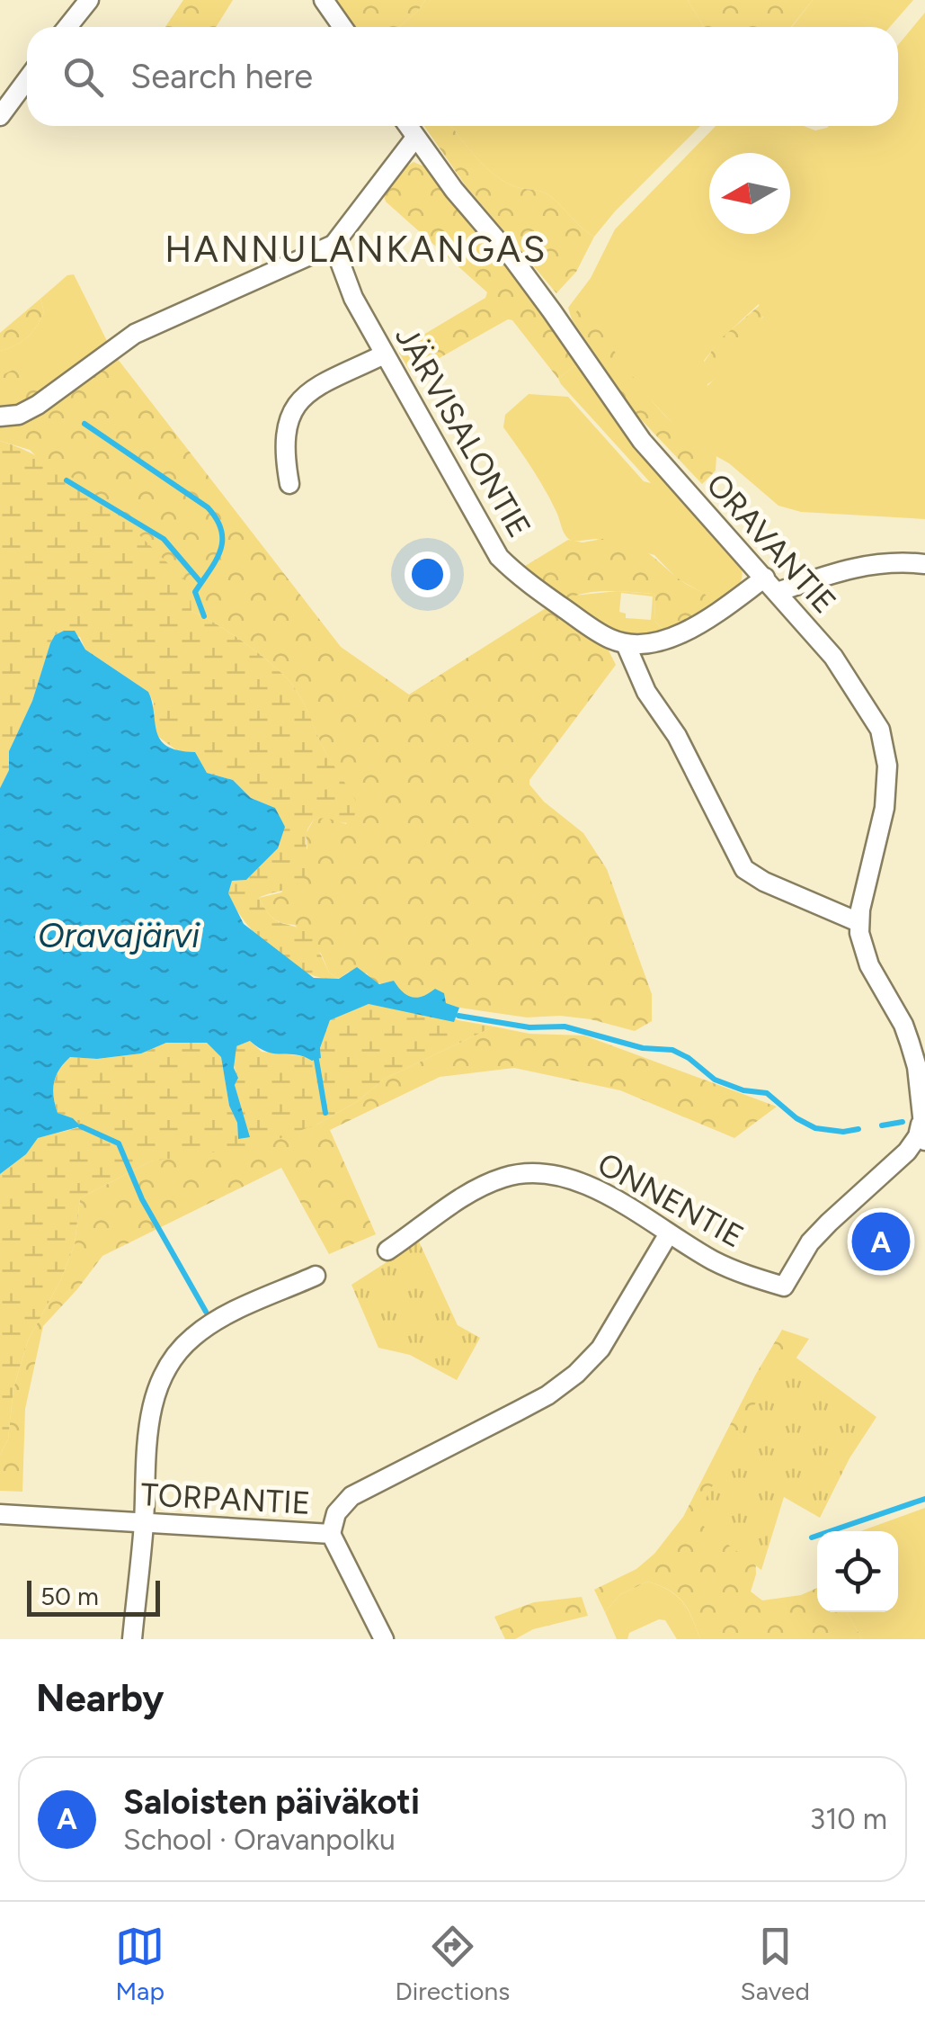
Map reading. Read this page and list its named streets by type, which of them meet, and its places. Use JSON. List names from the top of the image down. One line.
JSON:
{"streets":{"street":["JÄRVISALONTIE","ORAVANTIE","ONNENTIE","TORPANTIE"]},"crossings":[["ORAVANTIE","ONNENTIE"]],"districts":["HANNULANKANGAS"],"water":["Oravajärvi"],"scale_bar":"50 m","north":"left","page":{"search":"Search here","pins":"A","scale":"50 m","heading":"Nearby","list":[{"mark":"A","name":"Saloisten päiväkoti","note":"School · Oravanpolku","value":"310 m"}],"nav":["Map","Directions","Saved"]}}
